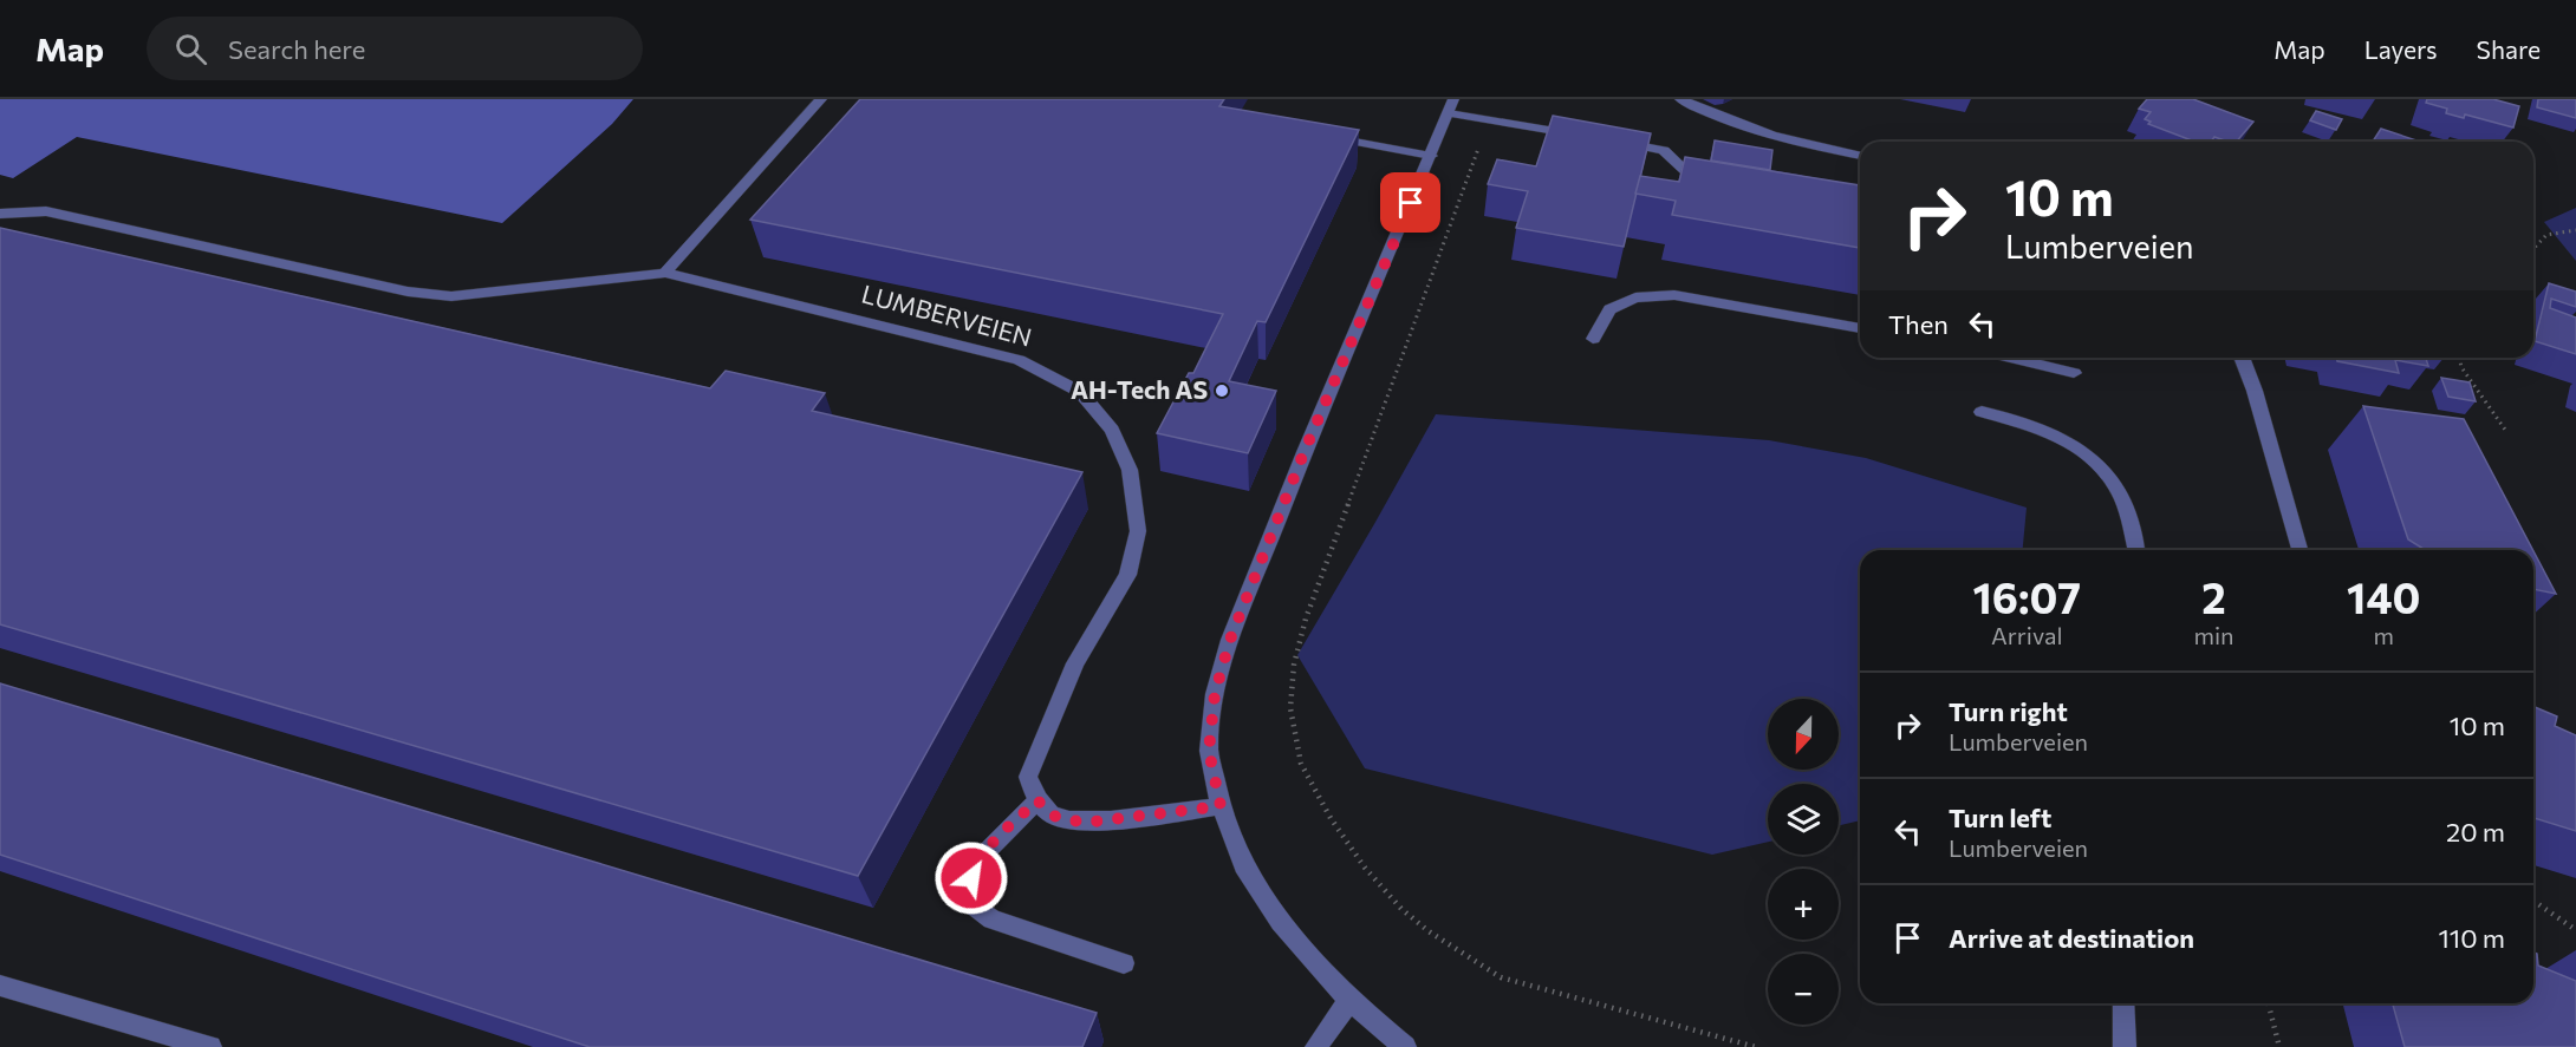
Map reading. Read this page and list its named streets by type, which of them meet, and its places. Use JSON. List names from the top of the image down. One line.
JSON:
{"streets":{"street":["LUMBERVEIEN"]},"places":["AH-Tech AS"],"north":"bottom","page":{"header":"Map","search":"Search here","nav":["Map","Layers","Share"],"turn":["10 m","Lumberveien"],"then":"Then","eta":["16:07","Arrival","2","min","140","m"],"list":[{"name":"Turn right","note":"Lumberveien","value":"10 m"},{"name":"Turn left","note":"Lumberveien","value":"20 m"},{"name":"Arrive at destination","value":"110 m"}],"map_buttons":["+","−"]}}
